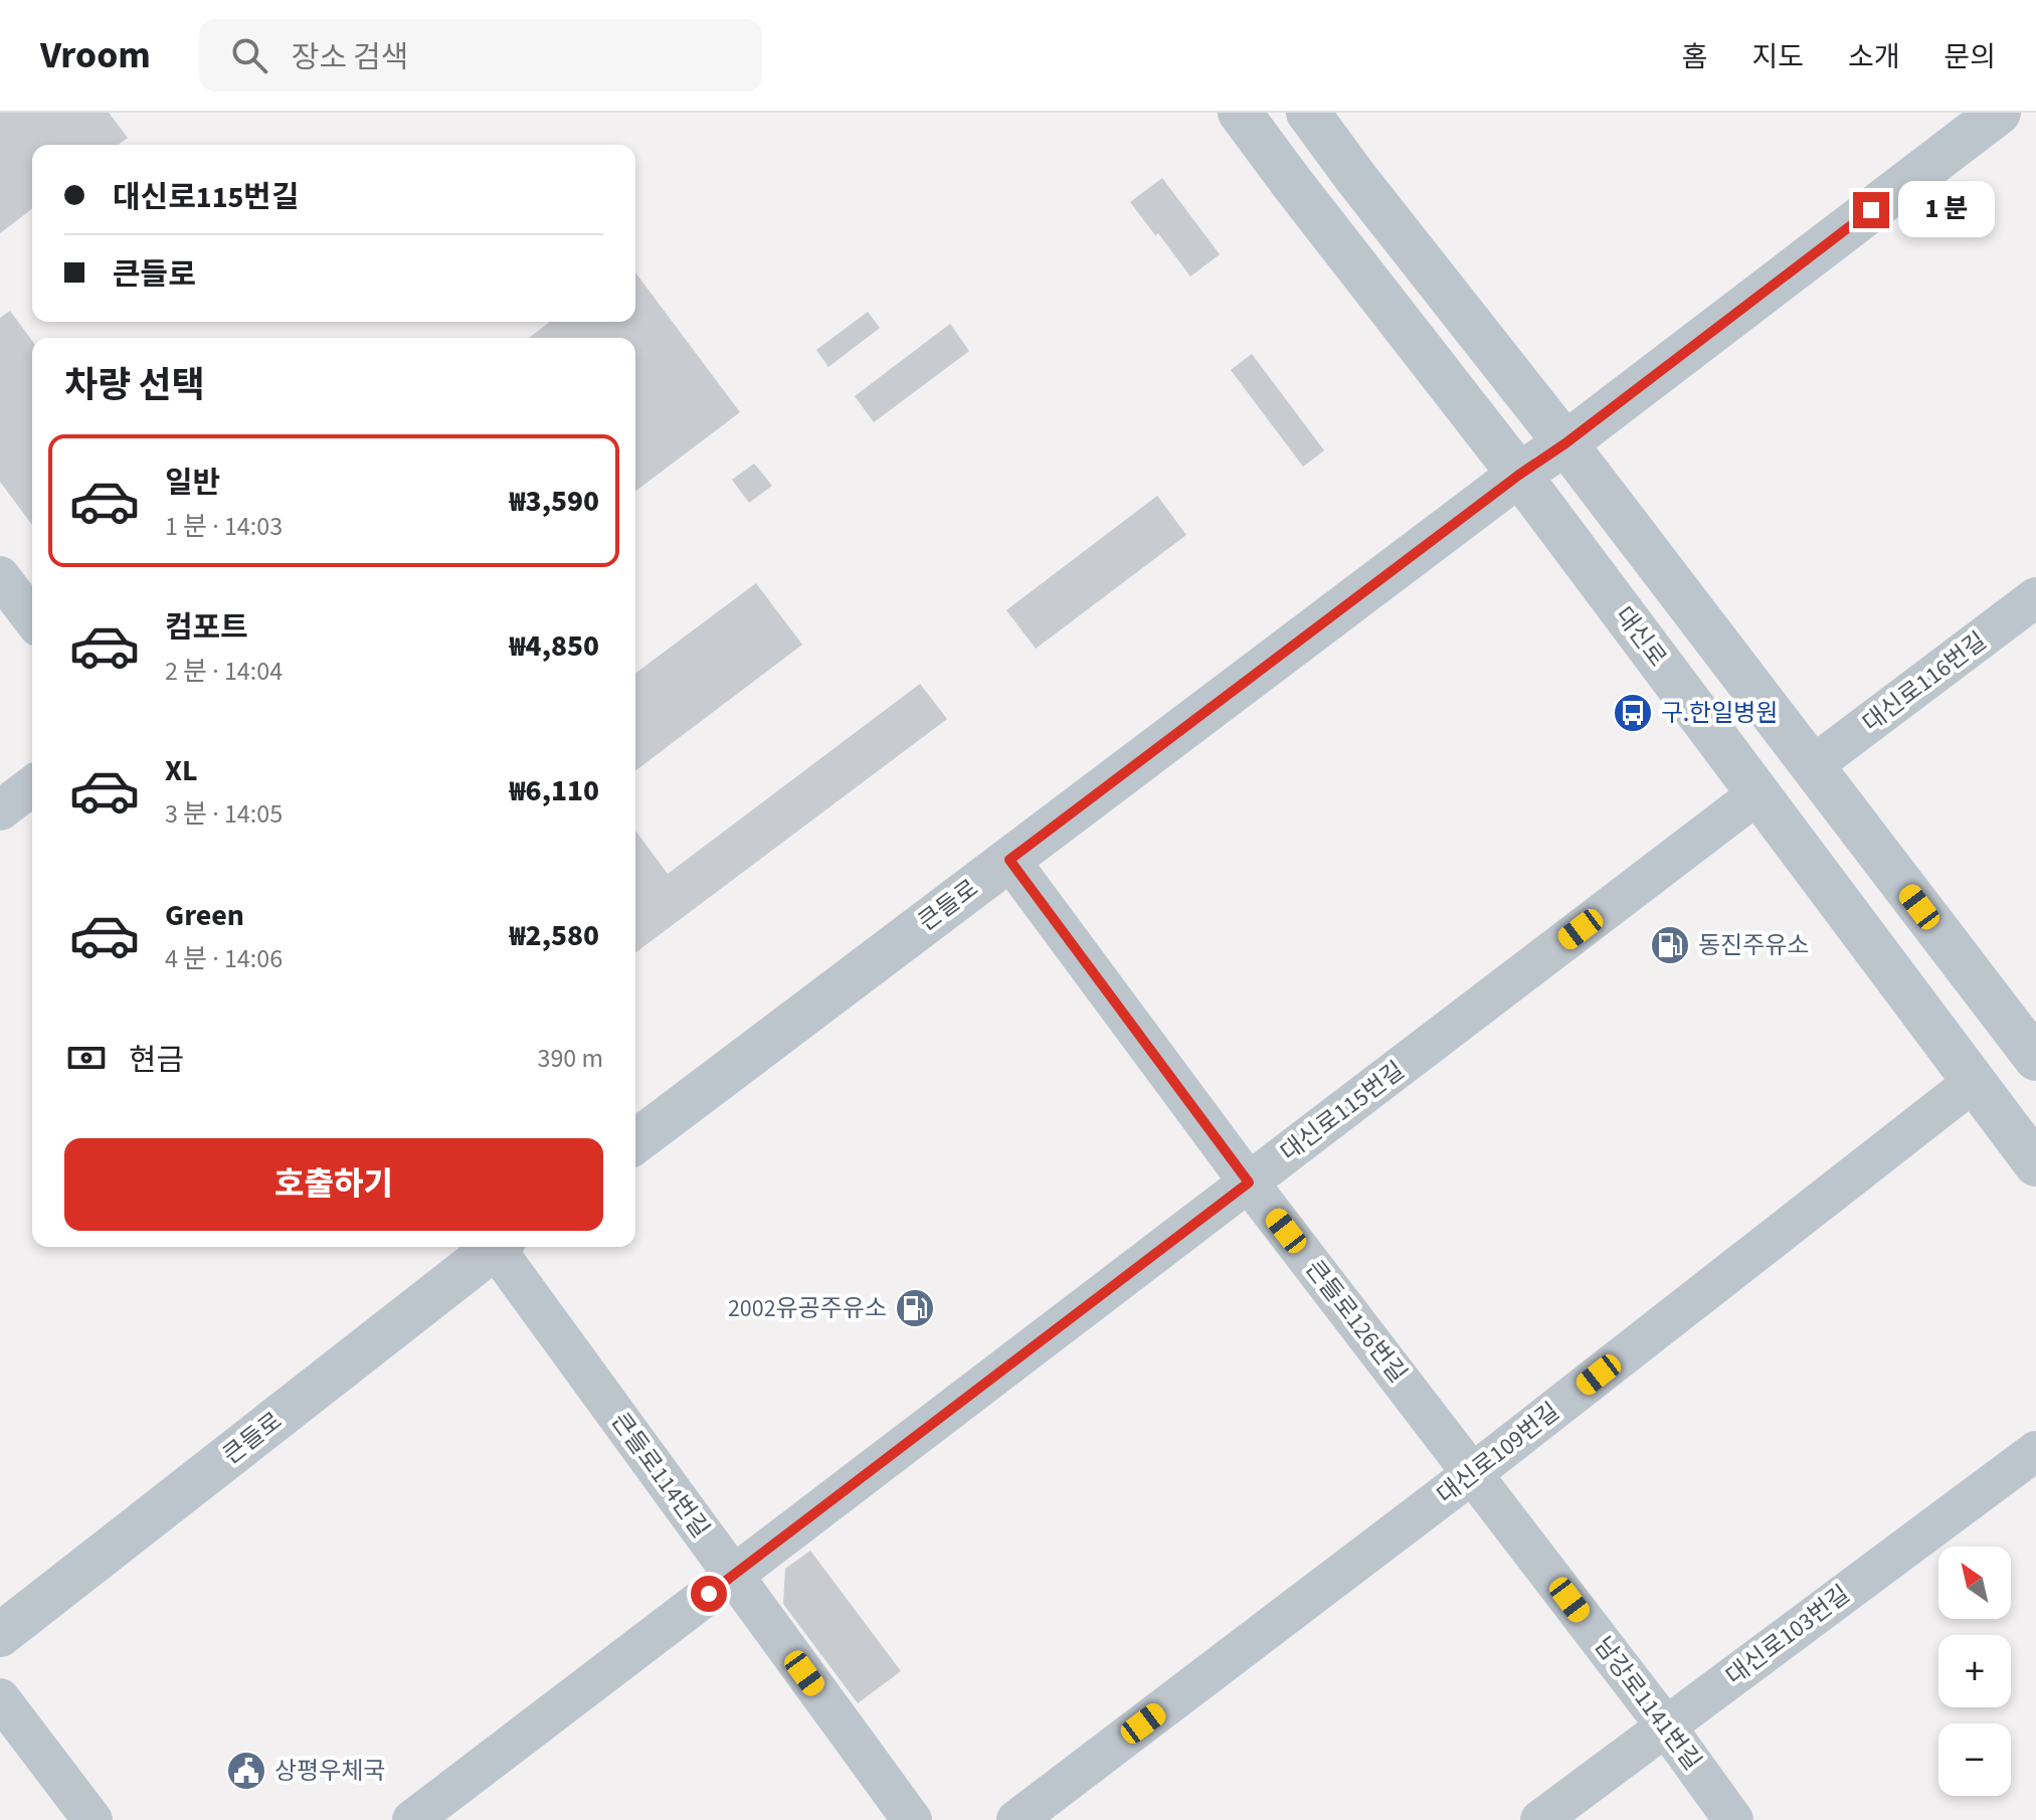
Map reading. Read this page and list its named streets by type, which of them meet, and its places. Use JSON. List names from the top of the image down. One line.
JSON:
{"streets":{"street":["대신로","대신로116번길","큰들로","대신로115번길","큰들로126번길","대신로109번길","큰들로114번길","대신로103번길","남강로1141번길"]},"crossings":[["대신로","큰들로"],["대신로","대신로115번길"],["대신로","대신로109번길"],["큰들로","큰들로126번길"],["대신로115번길","큰들로126번길"],["대신로115번길","큰들로114번길"],["큰들로126번길","대신로109번길"],["큰들로126번길","남강로1141번길"],["대신로109번길","남강로1141번길"],["대신로103번길","남강로1141번길"]],"places":{"bus stop":["구.한일병원"],"fuel station":["동진주유소","2002유공주유소"],"public building":["상평우체국"]},"north":"top left","page":{"header":"Vroom","search":"장소 검색","nav":["홈","지도","소개","문의"],"banner":["대신로115번길","큰들로"],"bubble":"1 분","heading":"차량 선택","list":[{"name":"일반","note":"1 분 · 14:03","value":"₩3,590"},{"name":"컴포트","note":"2 분 · 14:04","value":"₩4,850"},{"name":"XL","note":"3 분 · 14:05","value":"₩6,110"},{"name":"Green","note":"4 분 · 14:06","value":"₩2,580"}],"pay":["현금","390 m"],"buttons":"호출하기","map_buttons":["+","−"]}}
